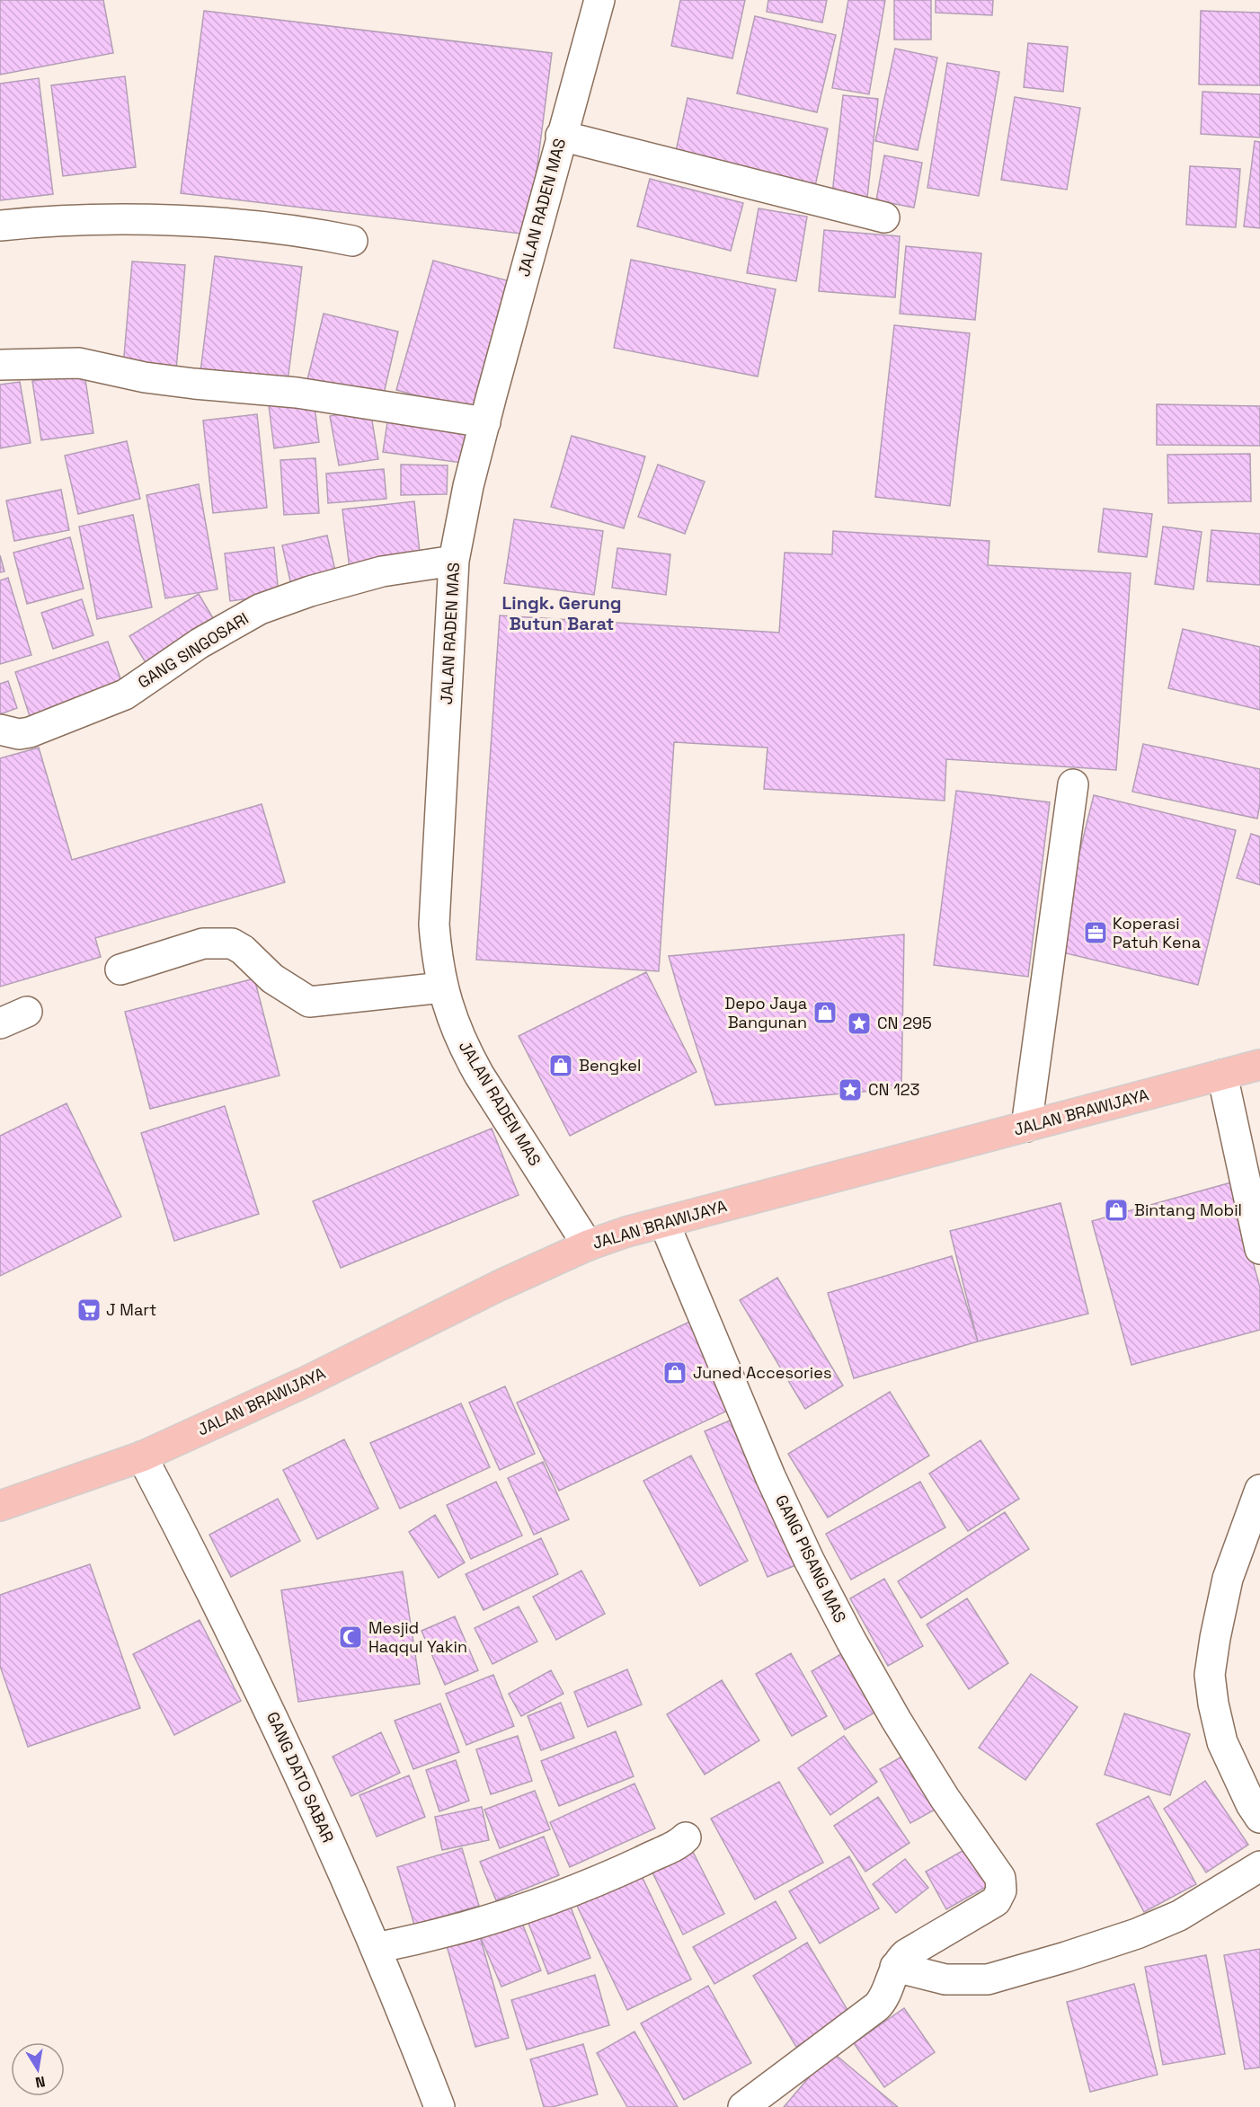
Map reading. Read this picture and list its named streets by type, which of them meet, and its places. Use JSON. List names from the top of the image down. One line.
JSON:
{"streets":{"main road":["JALAN BRAWIJAYA"],"street":["JALAN RADEN MAS","GANG SINGOSARI","GANG PISANG MAS","GANG DATO SABAR"]},"crossings":[["JALAN RADEN MAS","GANG SINGOSARI"],["JALAN RADEN MAS","JALAN BRAWIJAYA"],["JALAN BRAWIJAYA","GANG PISANG MAS"],["JALAN BRAWIJAYA","GANG DATO SABAR"]],"districts":["Lingk. Gerung Butun Barat"],"places":{"office":["Koperasi Patuh Kena"],"shop":["Depo Jaya Bangunan","Bengkel","Bintang Mobil","Juned Accesories"],"place":["CN 295","CN 123"],"supermarket":["J Mart"],"mosque":["Mesjid Haqqul Yakin"]},"north":"bottom"}
